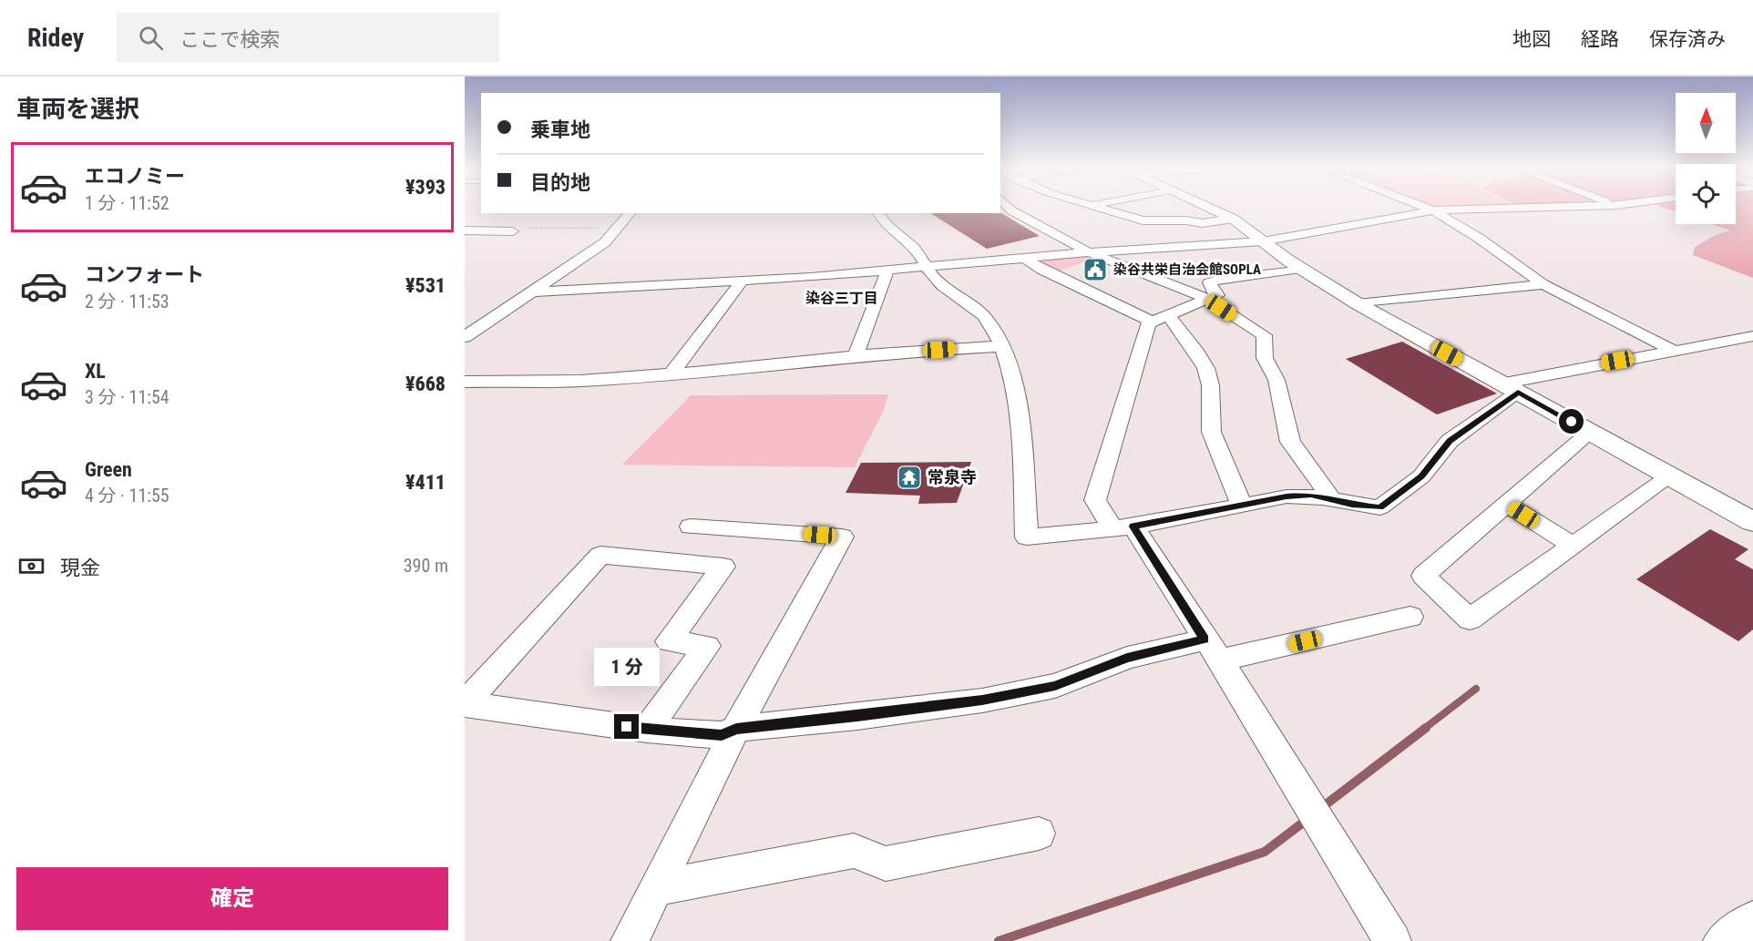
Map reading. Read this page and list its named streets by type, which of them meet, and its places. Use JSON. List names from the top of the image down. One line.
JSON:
{"districts":["染谷三丁目"],"places":{"public building":["染谷共栄自治会館SOPLA"],"temple":["常泉寺"]},"north":"top","page":{"header":"Ridey","search":"ここで検索","nav":["地図","経路","保存済み"],"heading":"車両を選択","banner":["乗車地","目的地"],"list":[{"name":"エコノミー","note":"1 分 · 11:52","value":"¥393"},{"name":"コンフォート","note":"2 分 · 11:53","value":"¥531"},{"name":"XL","note":"3 分 · 11:54","value":"¥668"},{"name":"Green","note":"4 分 · 11:55","value":"¥411"}],"pay":["現金","390 m"],"bubble":"1 分","buttons":"確定"}}
